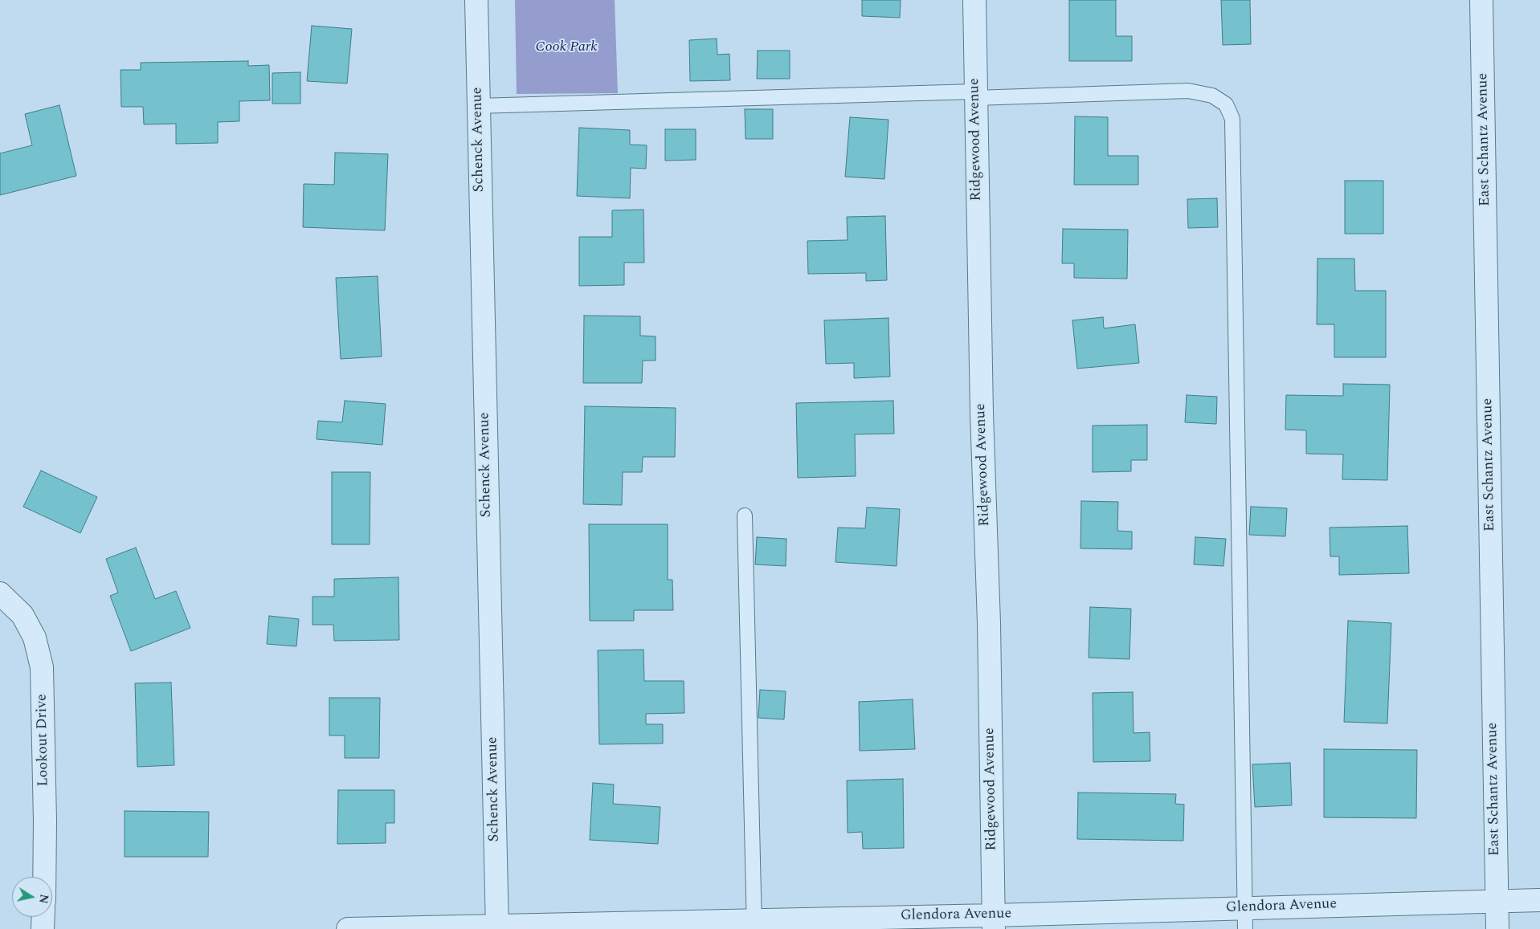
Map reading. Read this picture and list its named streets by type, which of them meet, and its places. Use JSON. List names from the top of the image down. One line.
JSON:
{"streets":{"street":["Schenck Avenue","Ridgewood Avenue","East Schantz Avenue","Lookout Drive","Glendora Avenue"]},"crossings":[["Schenck Avenue","Glendora Avenue"],["Ridgewood Avenue","Glendora Avenue"],["East Schantz Avenue","Glendora Avenue"]],"parks":["Cook Park"],"north":"right"}
